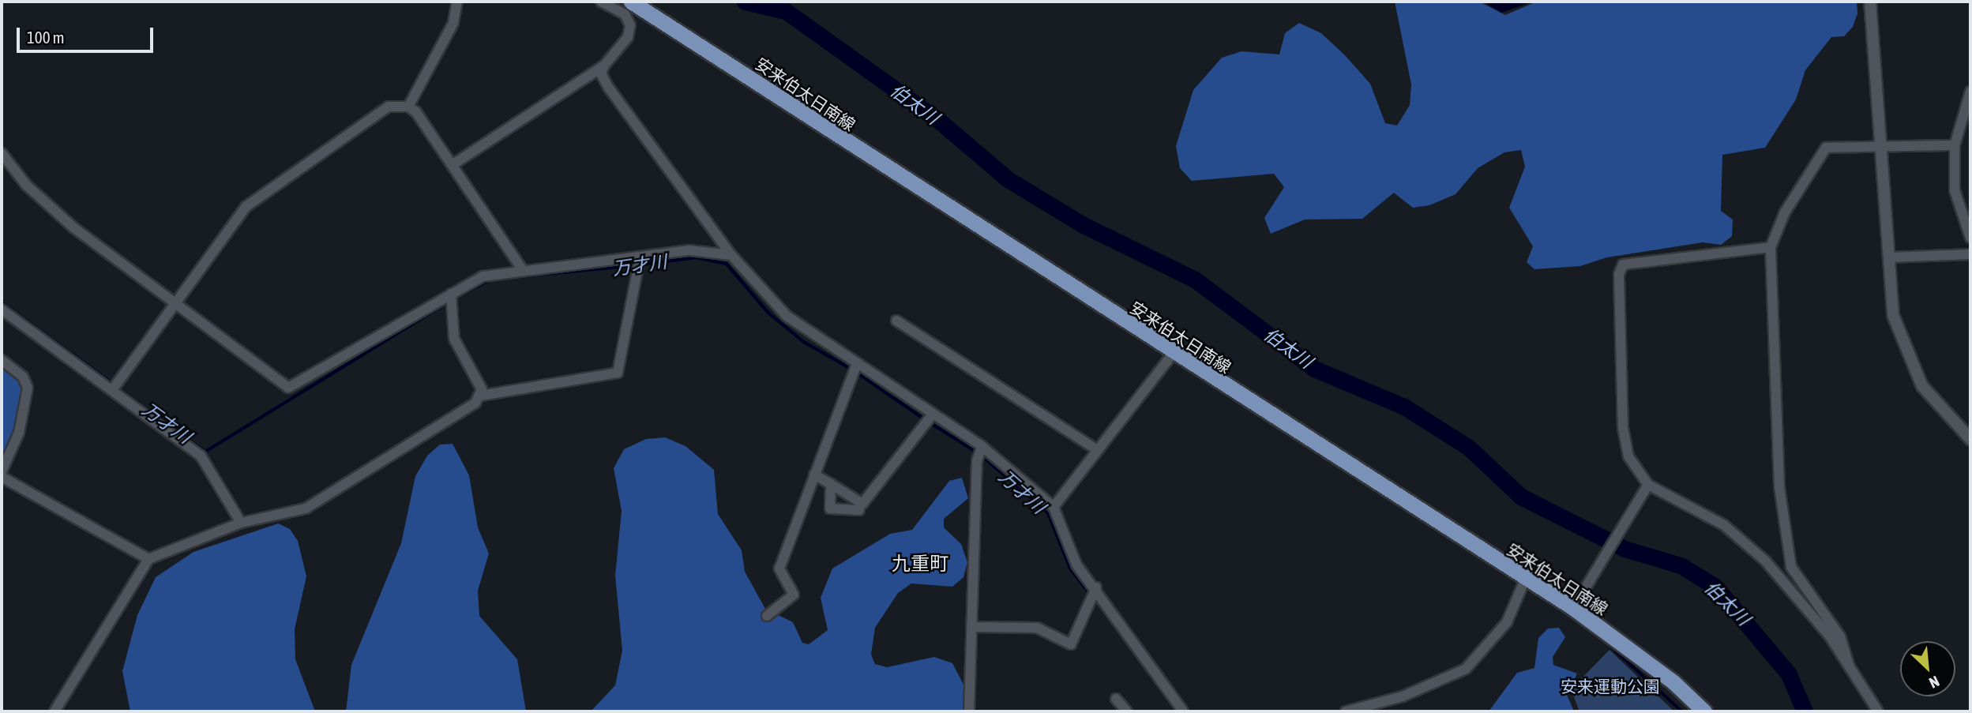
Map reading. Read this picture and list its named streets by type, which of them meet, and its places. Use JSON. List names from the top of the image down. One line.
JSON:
{"streets":{"main road":["安来伯太日南線"]},"districts":["九重町"],"water":["伯太川","万才川"],"parks":["安来運動公園"],"scale_bar":"100 m","north":"bottom right"}
